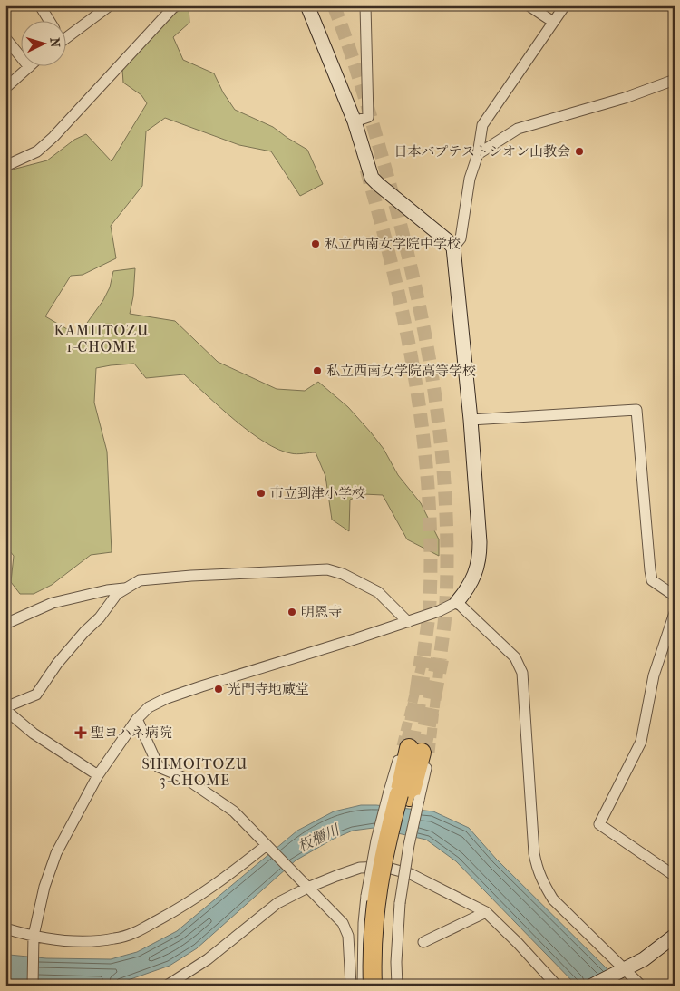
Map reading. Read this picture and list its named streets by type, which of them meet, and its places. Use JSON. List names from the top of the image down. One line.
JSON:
{"districts":["KAMIITOZU 1-CHOME","SHIMOITOZU 3-CHOME"],"water":["板櫃川"],"places":{"other":["日本バプテストシオン山教会","私立西南女学院中学校","私立西南女学院高等学校","市立到津小学校","明恩寺","光門寺地蔵堂"],"health":["聖ヨハネ病院"]},"north":"right"}
